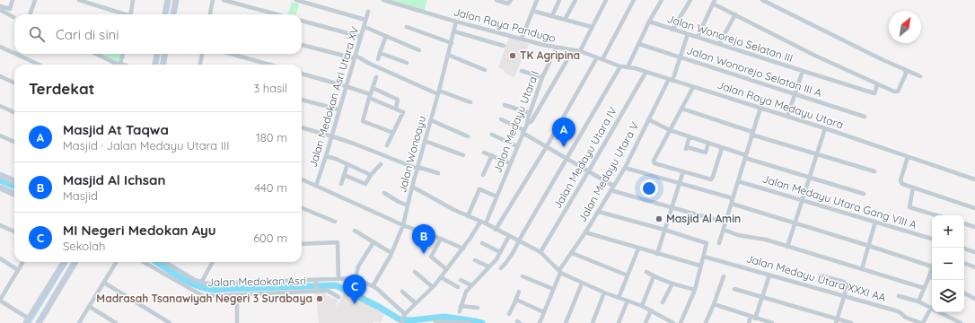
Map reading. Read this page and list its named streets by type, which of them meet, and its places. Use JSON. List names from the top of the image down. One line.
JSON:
{"streets":{"street":["Jalan Raya Pandugo","Jalan Wonorejo Selatan III","Jalan Wonorejo Selatan III A","Jalan Medokan Asri Utara XV","Jalan Raya Medayu Utara","Jalan Medayu Utara I","Jalan Wonoayu","Jalan Medayu Utara IV","Jalan Medayu Utara V","Jalan Medayu Utara Gang VIII A","Jalan Medayu Utara XXXI AA","Jalan Medokan Asri"]},"crossings":[["Jalan Raya Pandugo","Jalan Raya Medayu Utara"],["Jalan Raya Pandugo","Jalan Medayu Utara I"],["Jalan Raya Pandugo","Jalan Wonoayu"],["Jalan Wonorejo Selatan III","Jalan Wonorejo Selatan III A"],["Jalan Wonorejo Selatan III","Jalan Raya Medayu Utara"],["Jalan Wonorejo Selatan III","Jalan Medayu Utara V"],["Jalan Wonorejo Selatan III A","Jalan Medayu Utara V"],["Jalan Raya Medayu Utara","Jalan Medayu Utara IV"],["Jalan Raya Medayu Utara","Jalan Medayu Utara V"]],"places":["TK Agripina","Masjid Al Amin","Madrasah Tsanawiyah Negeri 3 Surabaya"],"north":"top right","page":{"search":"Cari di sini","heading":["Terdekat","3 hasil"],"list":[{"mark":"A","name":"Masjid At Taqwa","note":"Masjid · Jalan Medayu Utara III","value":"180 m"},{"mark":"B","name":"Masjid Al Ichsan","note":"Masjid","value":"440 m"},{"mark":"C","name":"MI Negeri Medokan Ayu","note":"Sekolah","value":"600 m"}],"pins":["A","B","C"],"map_buttons":["+","−"]}}
